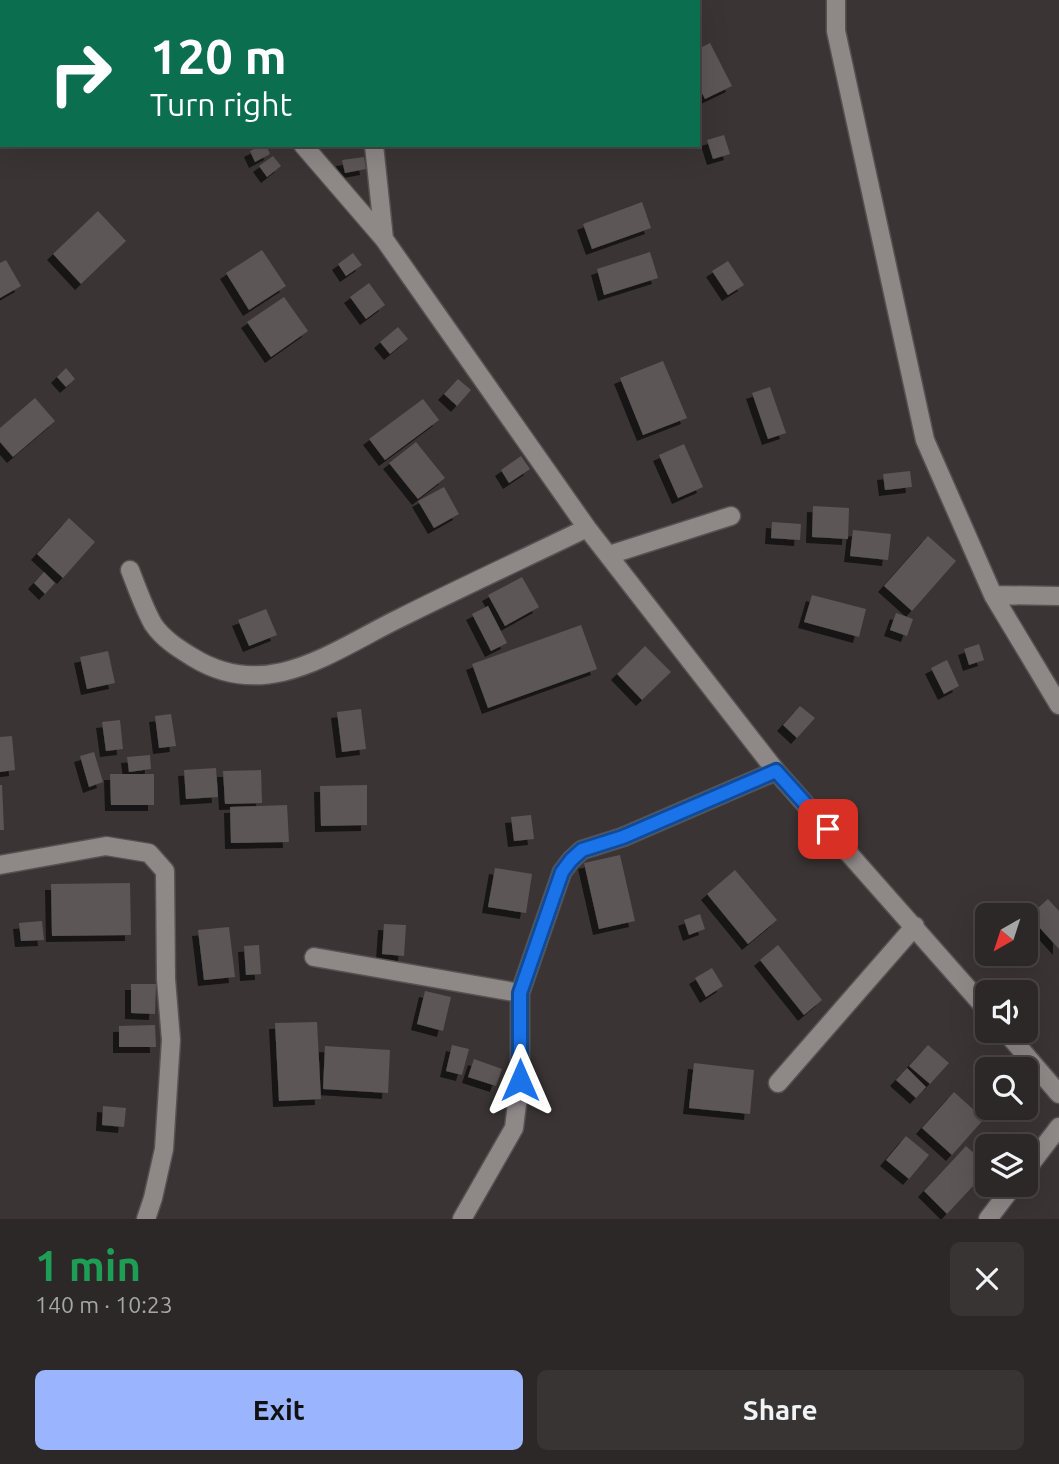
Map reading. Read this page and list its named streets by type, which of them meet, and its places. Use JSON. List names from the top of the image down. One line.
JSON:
{"north":"bottom left","page":{"turn":["120 m","Turn right"],"heading":["1 min","140 m · 10:23"],"buttons":["Exit","Share"]}}
